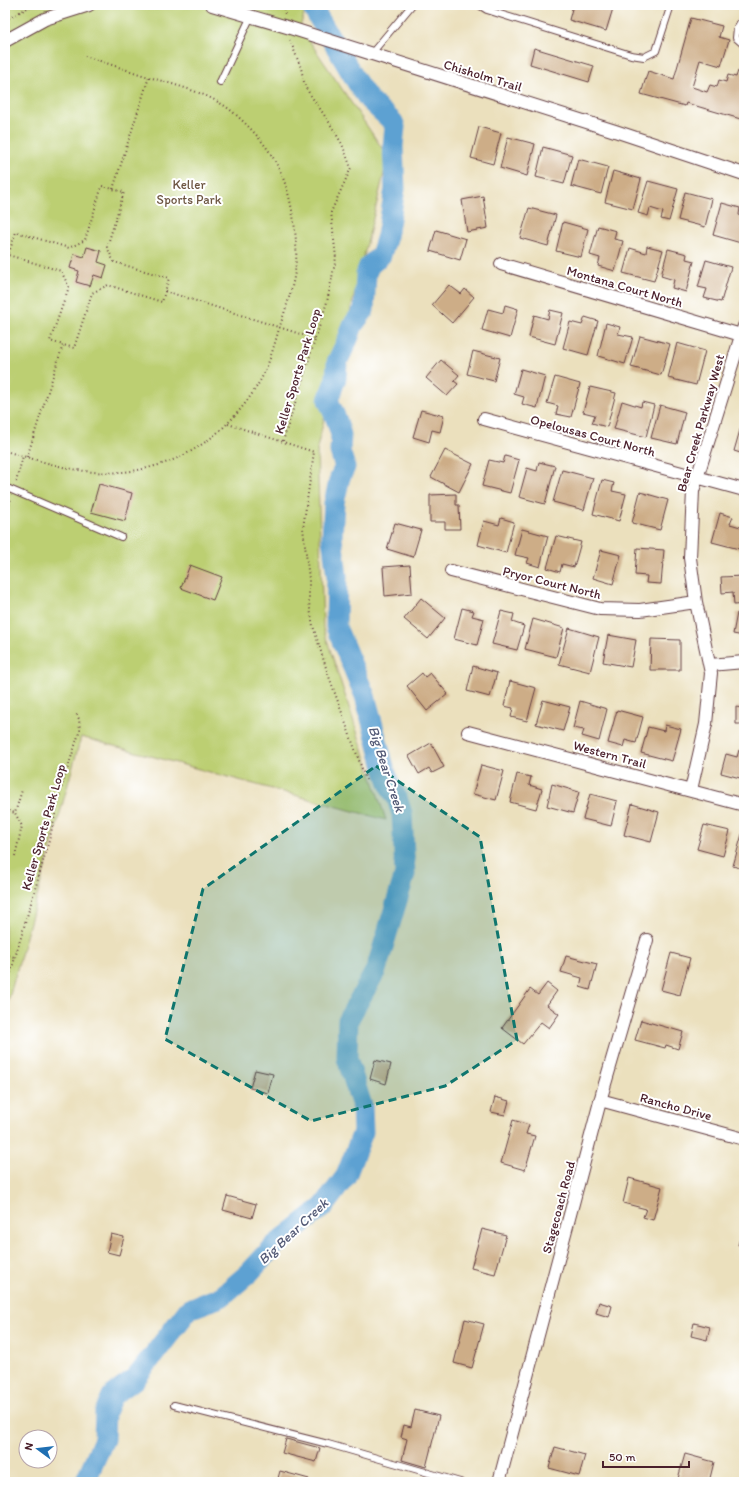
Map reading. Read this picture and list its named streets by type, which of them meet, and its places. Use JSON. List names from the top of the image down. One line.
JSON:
{"streets":{"street":["Chisholm Trail","Montana Court North","Bear Creek Parkway West","Opelousas Court North","Pryor Court North","Western Trail","Rancho Drive","Stagecoach Road"],"path":["Keller Sports Park Loop"]},"crossings":[["Chisholm Trail","Keller Sports Park Loop"],["Montana Court North","Bear Creek Parkway West"],["Bear Creek Parkway West","Opelousas Court North"],["Bear Creek Parkway West","Pryor Court North"],["Bear Creek Parkway West","Western Trail"],["Rancho Drive","Stagecoach Road"]],"water":["Big Bear Creek"],"parks":["Keller Sports Park"],"scale_bar":"50 m","north":"left"}
